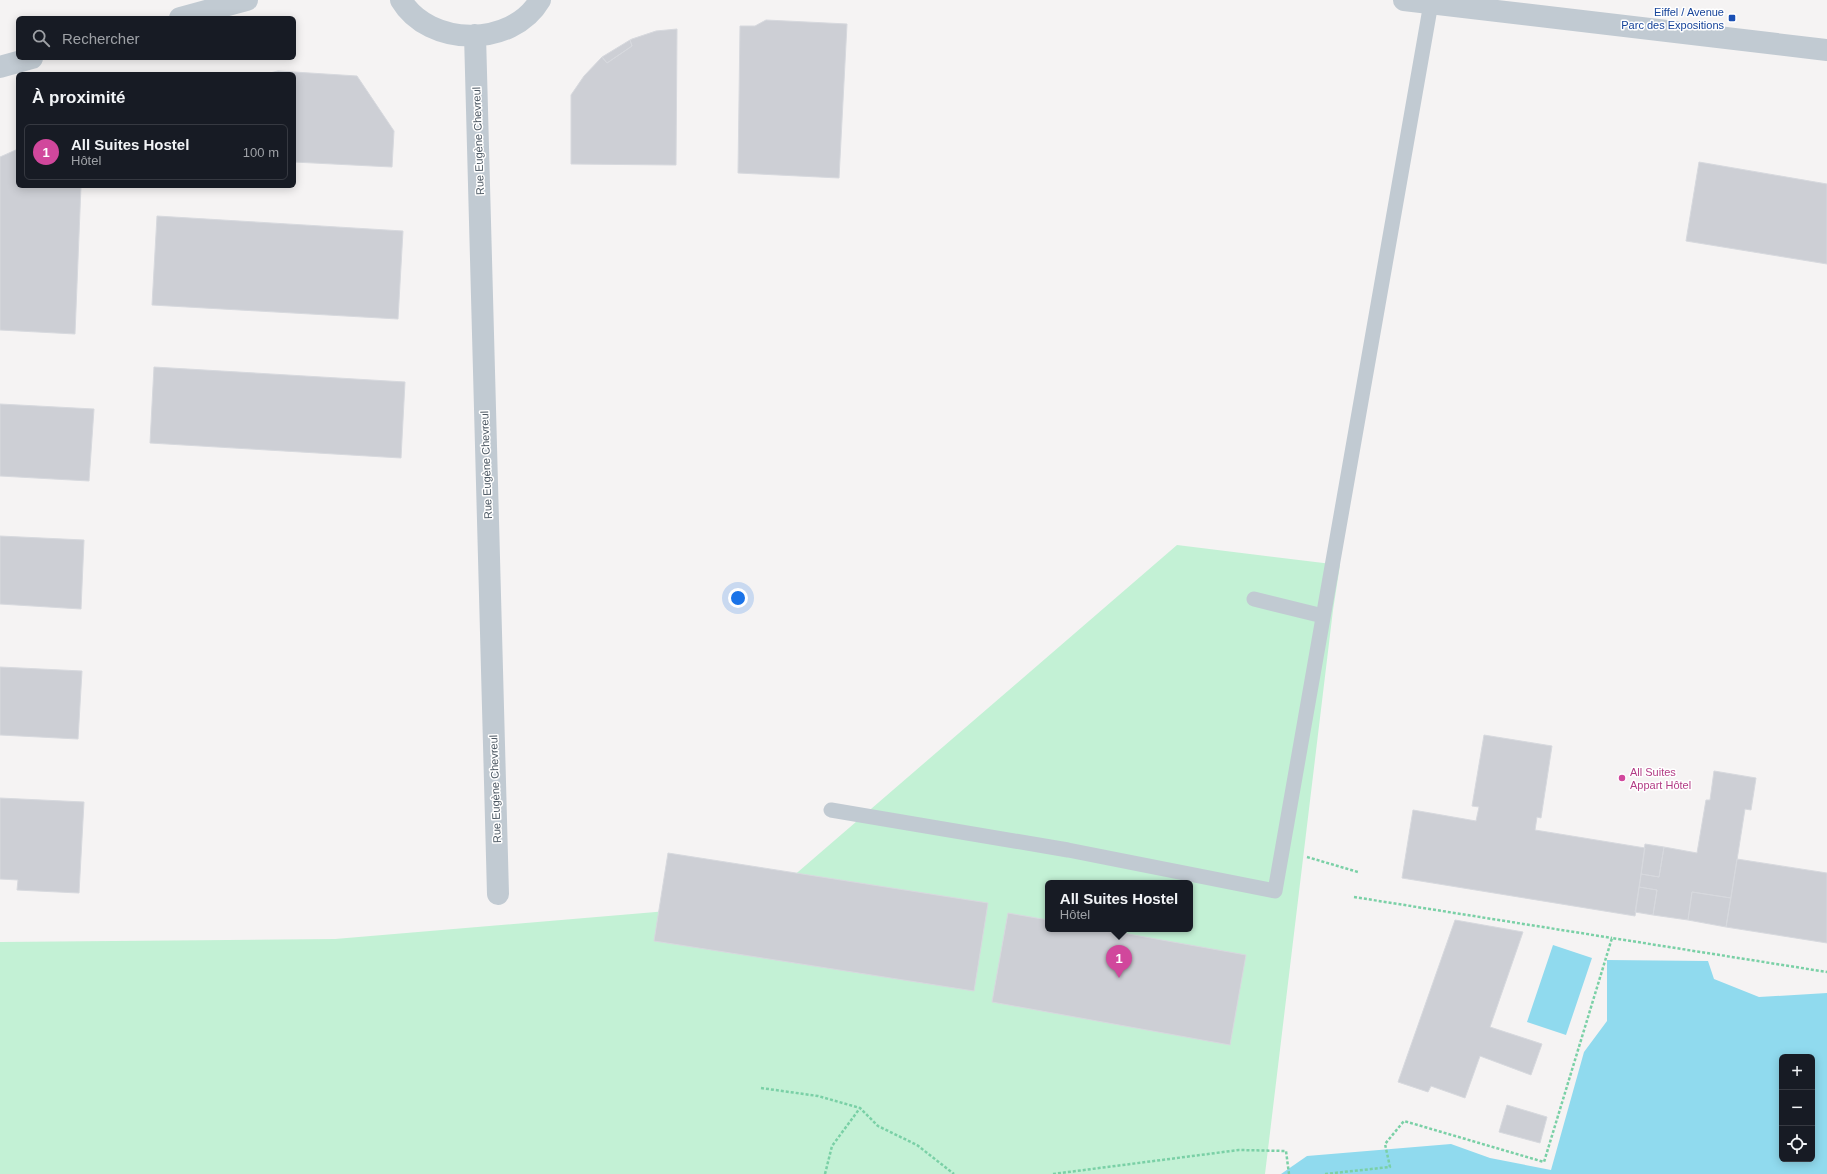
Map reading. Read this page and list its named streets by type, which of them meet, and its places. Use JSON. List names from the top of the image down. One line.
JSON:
{"streets":{"street":["Rue Eugène Chevreul"]},"places":{"transit":["Eiffel / Avenue Parc des Expositions"],"other":["All Suites Appart Hôtel"]},"page":{"search":"Rechercher","heading":"À proximité","list":[{"mark":"1","name":"All Suites Hostel","note":"Hôtel","value":"100 m"}],"popup":["All Suites Hostel","Hôtel"],"pins":"1","map_buttons":["+","−"]}}
